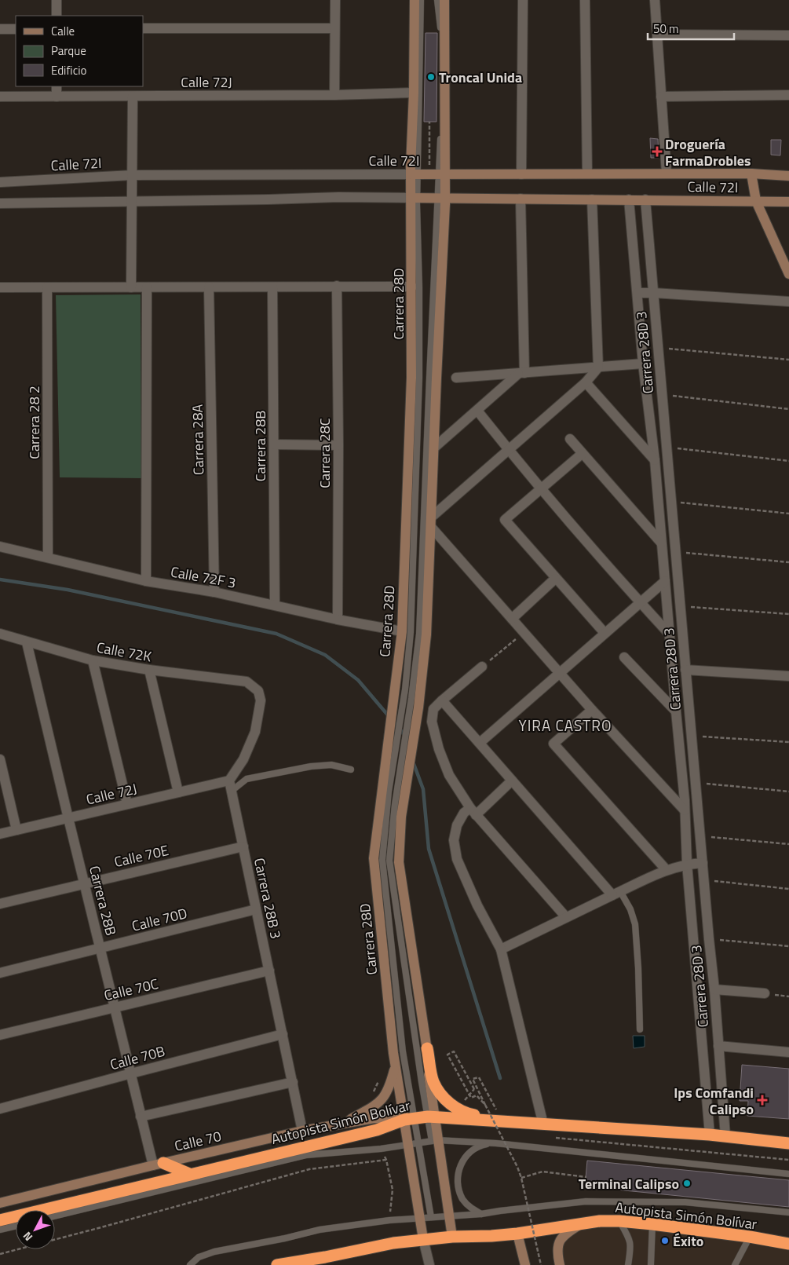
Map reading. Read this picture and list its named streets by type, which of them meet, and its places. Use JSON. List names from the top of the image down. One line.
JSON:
{"streets":{"highway":["Autopista Simón Bolívar"],"street":["Calle 72J","Calle 72I","Carrera 28D","Carrera 28D 3","Carrera 28 2","Carrera 28A","Carrera 28B","Carrera 28C","Calle 72F 3","Calle 72K","Calle 70E","Carrera 28B 3","Calle 70D","Calle 70C","Calle 70B","Calle 70"]},"crossings":[["Calle 72J","Carrera 28D"],["Calle 72J","Carrera 28B"],["Calle 72J","Calle 72K"],["Calle 72J","Carrera 28B 3"],["Calle 72I","Carrera 28D"],["Calle 72I","Carrera 28D 3"],["Carrera 28D","Calle 72F 3"],["Carrera 28D","Autopista Simón Bolívar"],["Carrera 28D","Calle 70"],["Carrera 28D 3","Autopista Simón Bolívar"],["Carrera 28 2","Calle 72F 3"],["Carrera 28A","Calle 72F 3"],["Carrera 28B","Calle 72F 3"],["Carrera 28B","Calle 72K"],["Carrera 28B","Calle 70E"],["Carrera 28B","Calle 70D"],["Carrera 28B","Calle 70C"],["Carrera 28B","Calle 70B"],["Carrera 28B","Calle 70"],["Carrera 28C","Calle 72F 3"],["Calle 72K","Carrera 28B 3"],["Calle 70E","Carrera 28B 3"],["Carrera 28B 3","Calle 70D"],["Carrera 28B 3","Calle 70C"],["Carrera 28B 3","Calle 70B"],["Carrera 28B 3","Calle 70"],["Autopista Simón Bolívar","Calle 70"]],"districts":["YIRA CASTRO"],"places":{"other":["Troncal Unida","Terminal Calipso","Éxito"],"health":["Droguería FarmaDrobles","Ips Comfandi Calipso"]},"legend":["Calle","Parque","Edificio"],"scale_bar":"50 m","north":"bottom left"}
